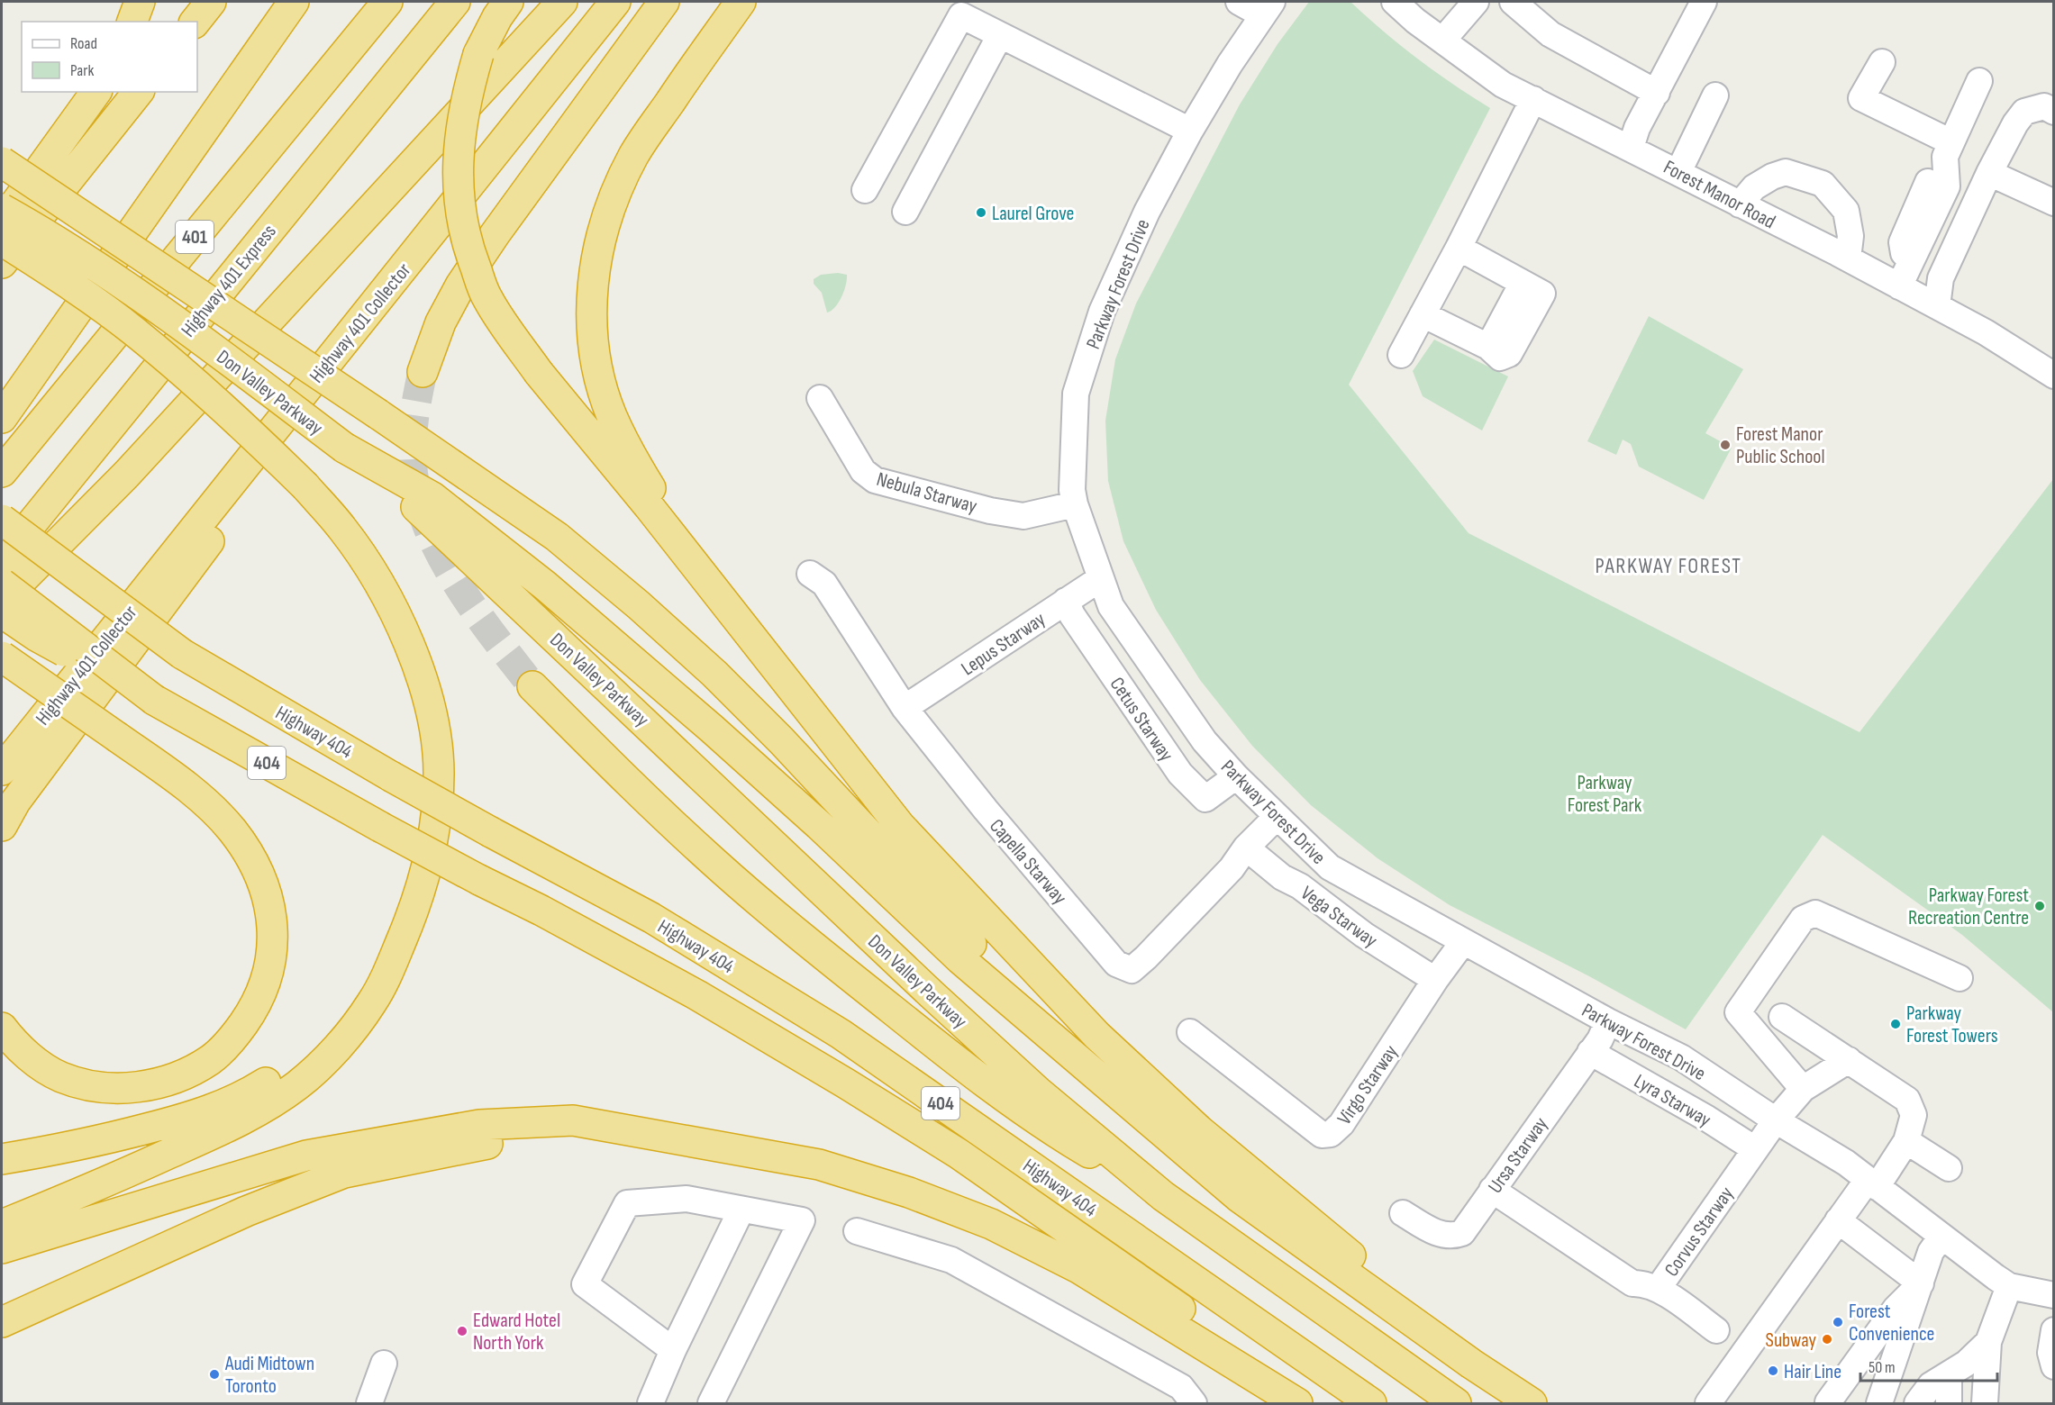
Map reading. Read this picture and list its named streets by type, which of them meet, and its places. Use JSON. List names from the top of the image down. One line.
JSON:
{"streets":{"highway":["401","Highway 401 Express","Highway 401 Collector","Don Valley Parkway","Highway 404","404"],"street":["Forest Manor Road","Parkway Forest Drive","Nebula Starway","Lepus Starway","Cetus Starway","Capella Starway","Vega Starway","Virgo Starway","Lyra Starway","Ursa Starway","Corvus Starway"]},"crossings":[["Parkway Forest Drive","Nebula Starway"],["Parkway Forest Drive","Lepus Starway"],["Parkway Forest Drive","Cetus Starway"],["Parkway Forest Drive","Capella Starway"],["Parkway Forest Drive","Virgo Starway"],["Parkway Forest Drive","Ursa Starway"],["Parkway Forest Drive","Corvus Starway"],["Lepus Starway","Cetus Starway"],["Lepus Starway","Capella Starway"],["Capella Starway","Vega Starway"],["Vega Starway","Virgo Starway"],["Lyra Starway","Ursa Starway"],["Lyra Starway","Corvus Starway"],["Ursa Starway","Corvus Starway"]],"districts":["PARKWAY FOREST"],"parks":["Parkway Forest Park"],"places":["Laurel Grove","Forest Manor Public School","Parkway Forest Recreation Centre","Parkway Forest Towers","Forest Convenience","Edward Hotel North York","Subway","Hair Line","Audi Midtown Toronto"],"legend":["Road","Park"],"scale_bar":"50 m"}
